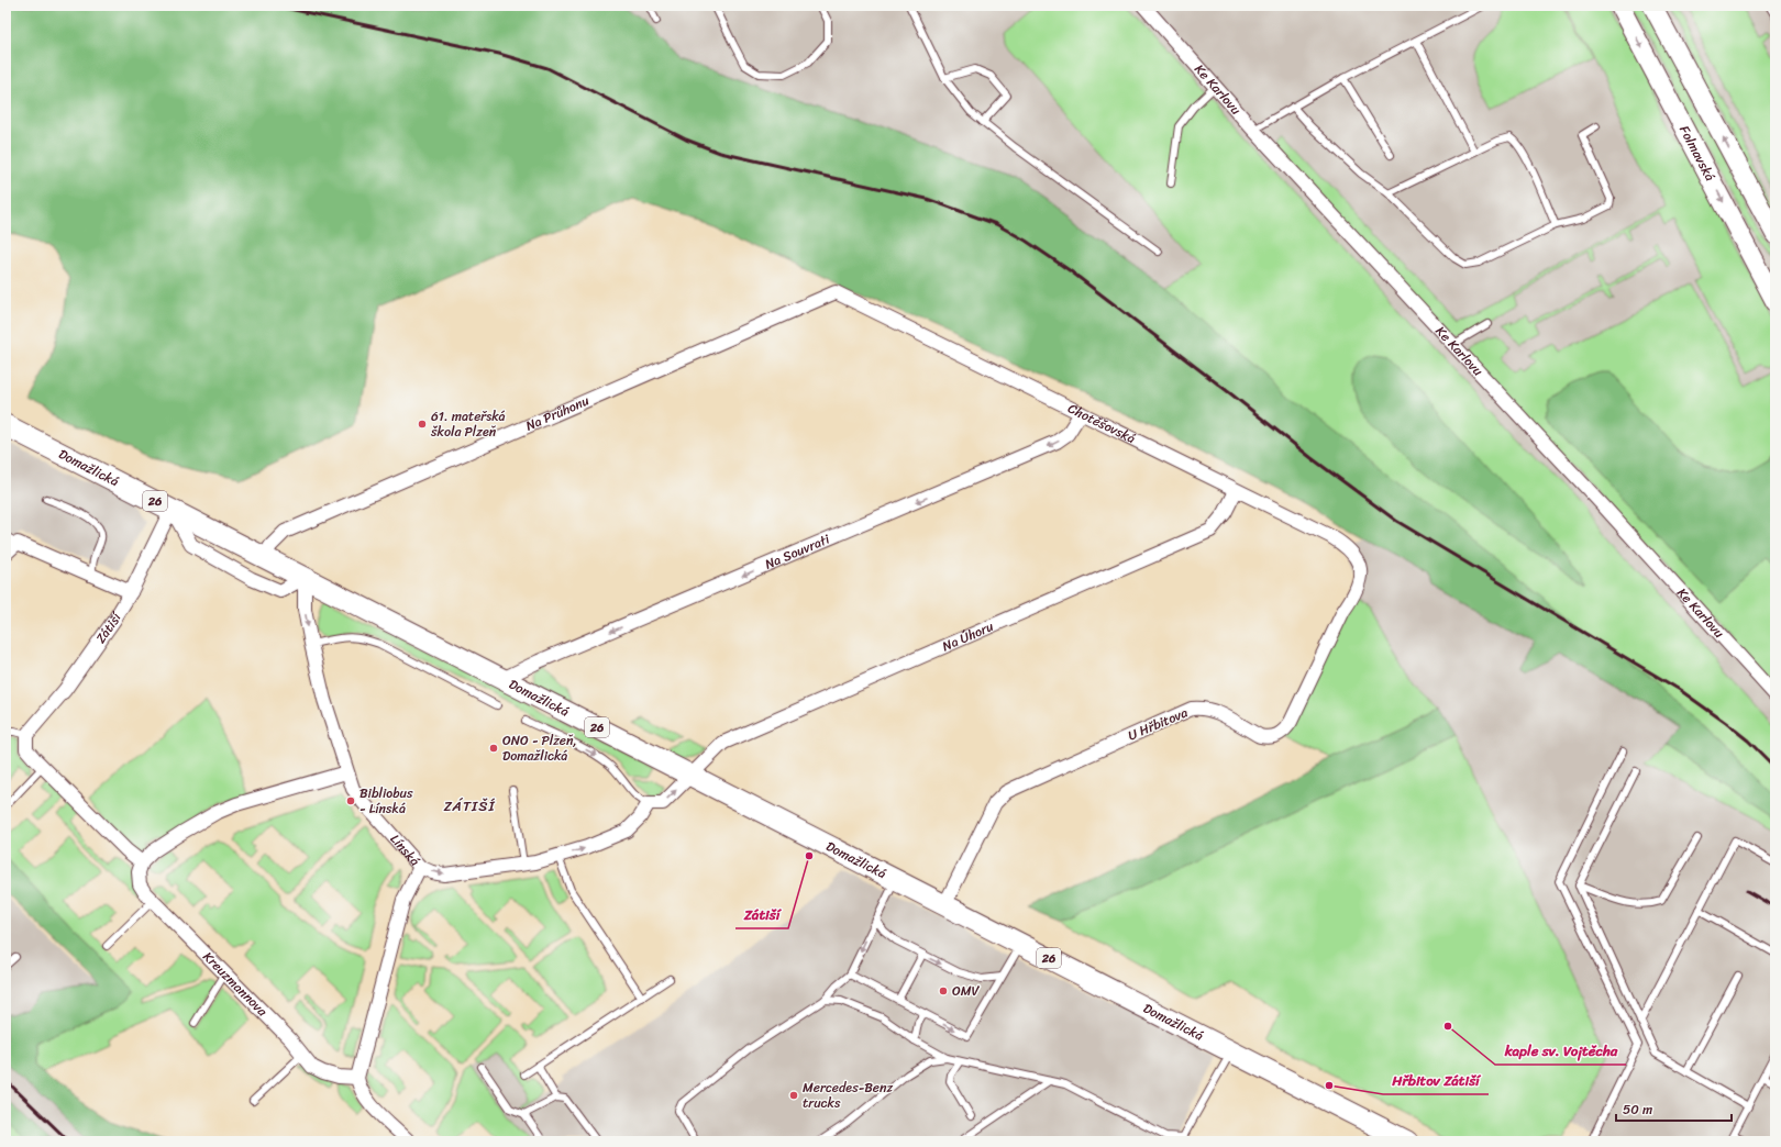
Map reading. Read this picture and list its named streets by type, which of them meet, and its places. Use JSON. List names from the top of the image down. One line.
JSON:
{"streets":{"main road":["Folmavská","Domažlická","26"],"street":["Ke Karlovu","Na Průhonu","Chotěšovská","Na Souvrati","Zátiší","Na Úhoru","U Hřbitova","Línská","Kreuzmannova"]},"crossings":[["Na Průhonu","Chotěšovská"],["Na Průhonu","Domažlická"],["Chotěšovská","Na Souvrati"],["Chotěšovská","Na Úhoru"],["Chotěšovská","U Hřbitova"],["Domažlická","Na Souvrati"],["Domažlická","Zátiší"],["Domažlická","Na Úhoru"],["Domažlická","U Hřbitova"],["Domažlická","Línská"]],"one_way":["Na Souvrati"],"districts":["ZÁTIŠÍ"],"places":["61. mateřská škola Plzeň","ONO - Plzeň, Domažlická","Bibliobus - Línská","Zátiší","OMV","kaple sv. Vojtěcha","Hřbitov Zátiší","Mercedes-Benz trucks"],"scale_bar":"50 m"}
